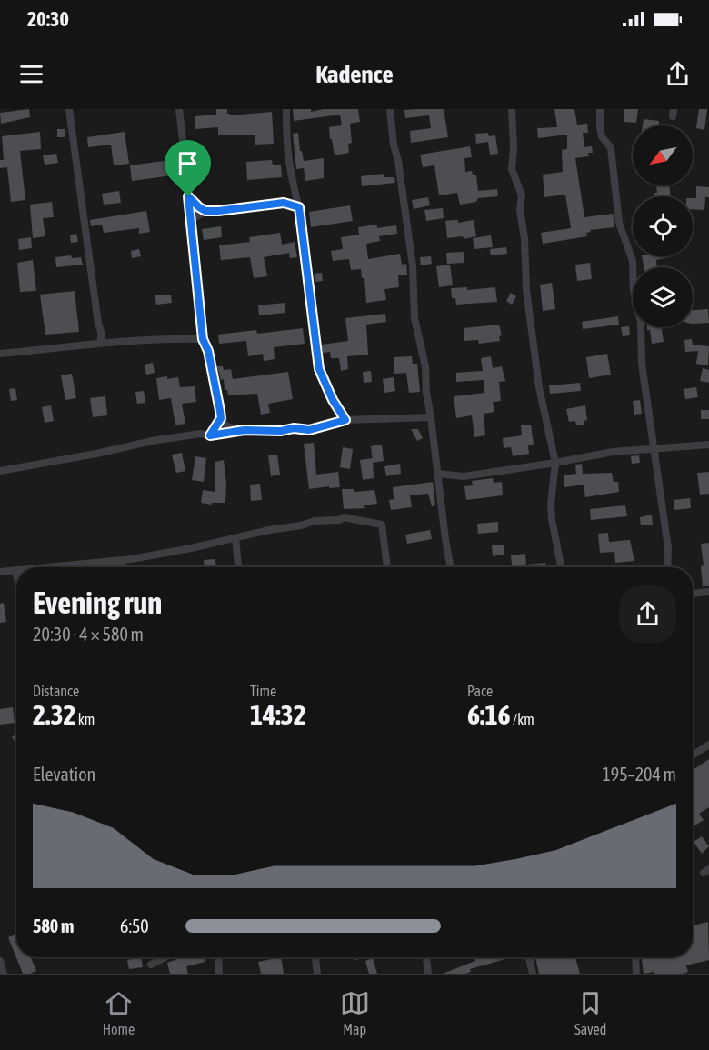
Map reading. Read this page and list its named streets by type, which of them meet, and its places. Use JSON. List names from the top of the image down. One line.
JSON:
{"north":"bottom left","page":{"status":"20:30","header":"Kadence","heading":["Evening run","20:30 · 4 × 580 m"],"stats":[["Distance","2.32 km"],["Time","14:32"],["Pace","6:16 /km"]],"chart":["Elevation","195–204 m"],"list":[{"name":"580 m","note":"6:50"}],"tabs":["Home","Map","Saved"]}}
